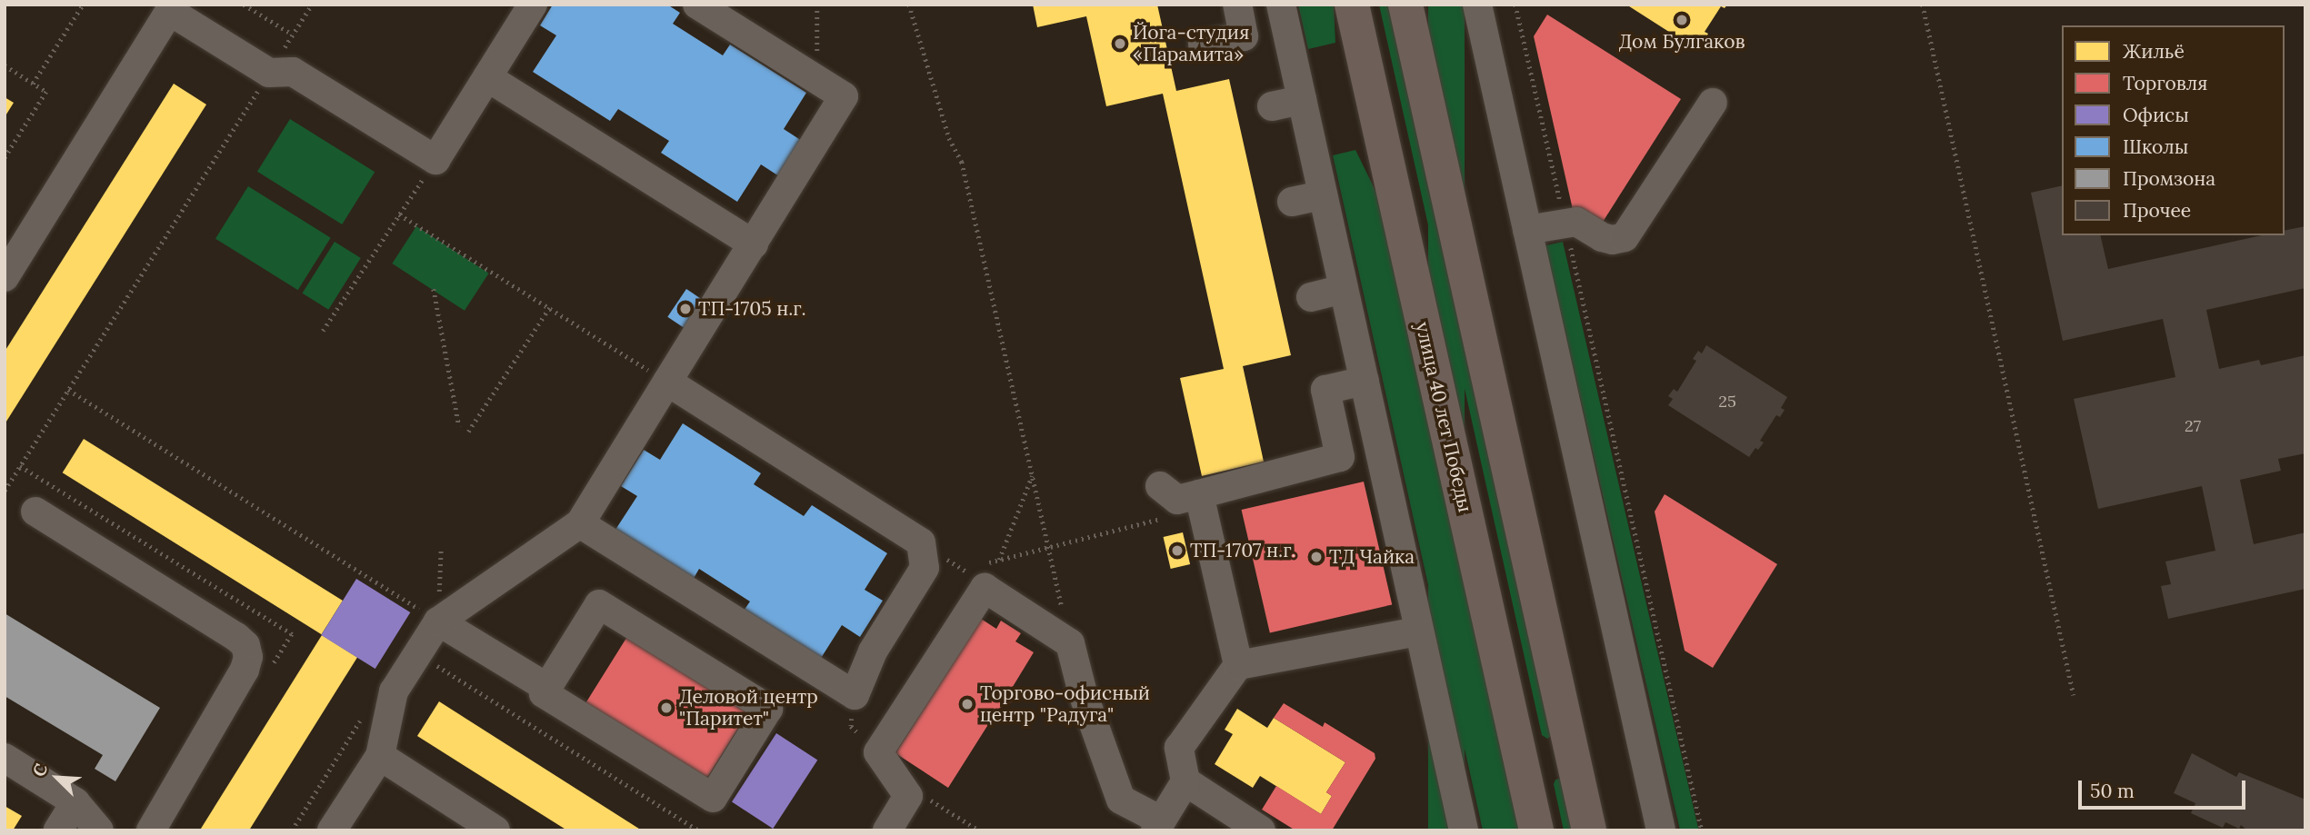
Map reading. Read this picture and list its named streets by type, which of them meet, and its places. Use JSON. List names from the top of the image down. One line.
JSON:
{"streets":{"main road":["улица 40 лет Победы"]},"places":["Дом Булгаков","Йога-студия «Парамита»","ТП-1705 н.г.","ТП-1707 н.г.","ТД Чайка","Торгово-офисный центр \"Радуга\"","Деловой центр \"Паритет\""],"house_numbers":["25","27"],"legend":["Жильё","Торговля","Офисы","Школы","Промзона","Прочее"],"scale_bar":"50 m","north":"top left"}
